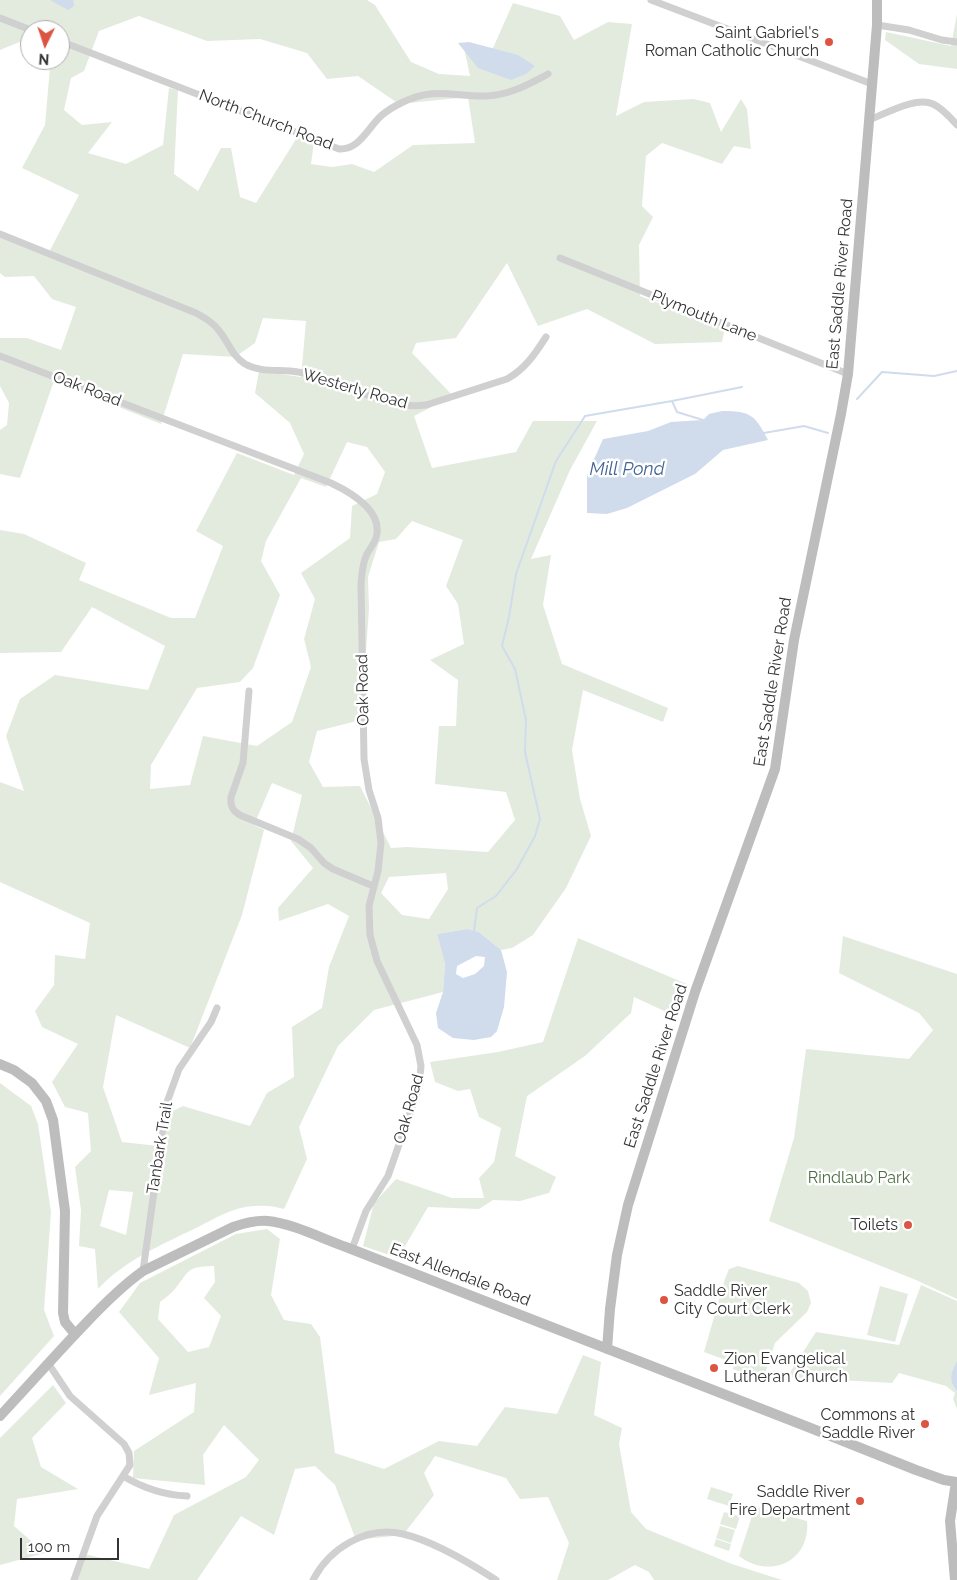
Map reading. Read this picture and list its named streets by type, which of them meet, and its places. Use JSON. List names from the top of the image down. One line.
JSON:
{"streets":{"main road":["East Saddle River Road","East Allendale Road"],"street":["North Church Road","Plymouth Lane","Oak Road","Westerly Road","Tanbark Trail"]},"crossings":[["East Saddle River Road","Plymouth Lane"],["East Saddle River Road","East Allendale Road"],["Oak Road","East Allendale Road"],["Tanbark Trail","East Allendale Road"]],"water":["Mill Pond"],"parks":["Rindlaub Park"],"places":["Saint Gabriel's Roman Catholic Church","Toilets","Saddle River City Court Clerk","Zion Evangelical Lutheran Church","Commons at Saddle River","Saddle River Fire Department"],"scale_bar":"100 m","north":"bottom"}
